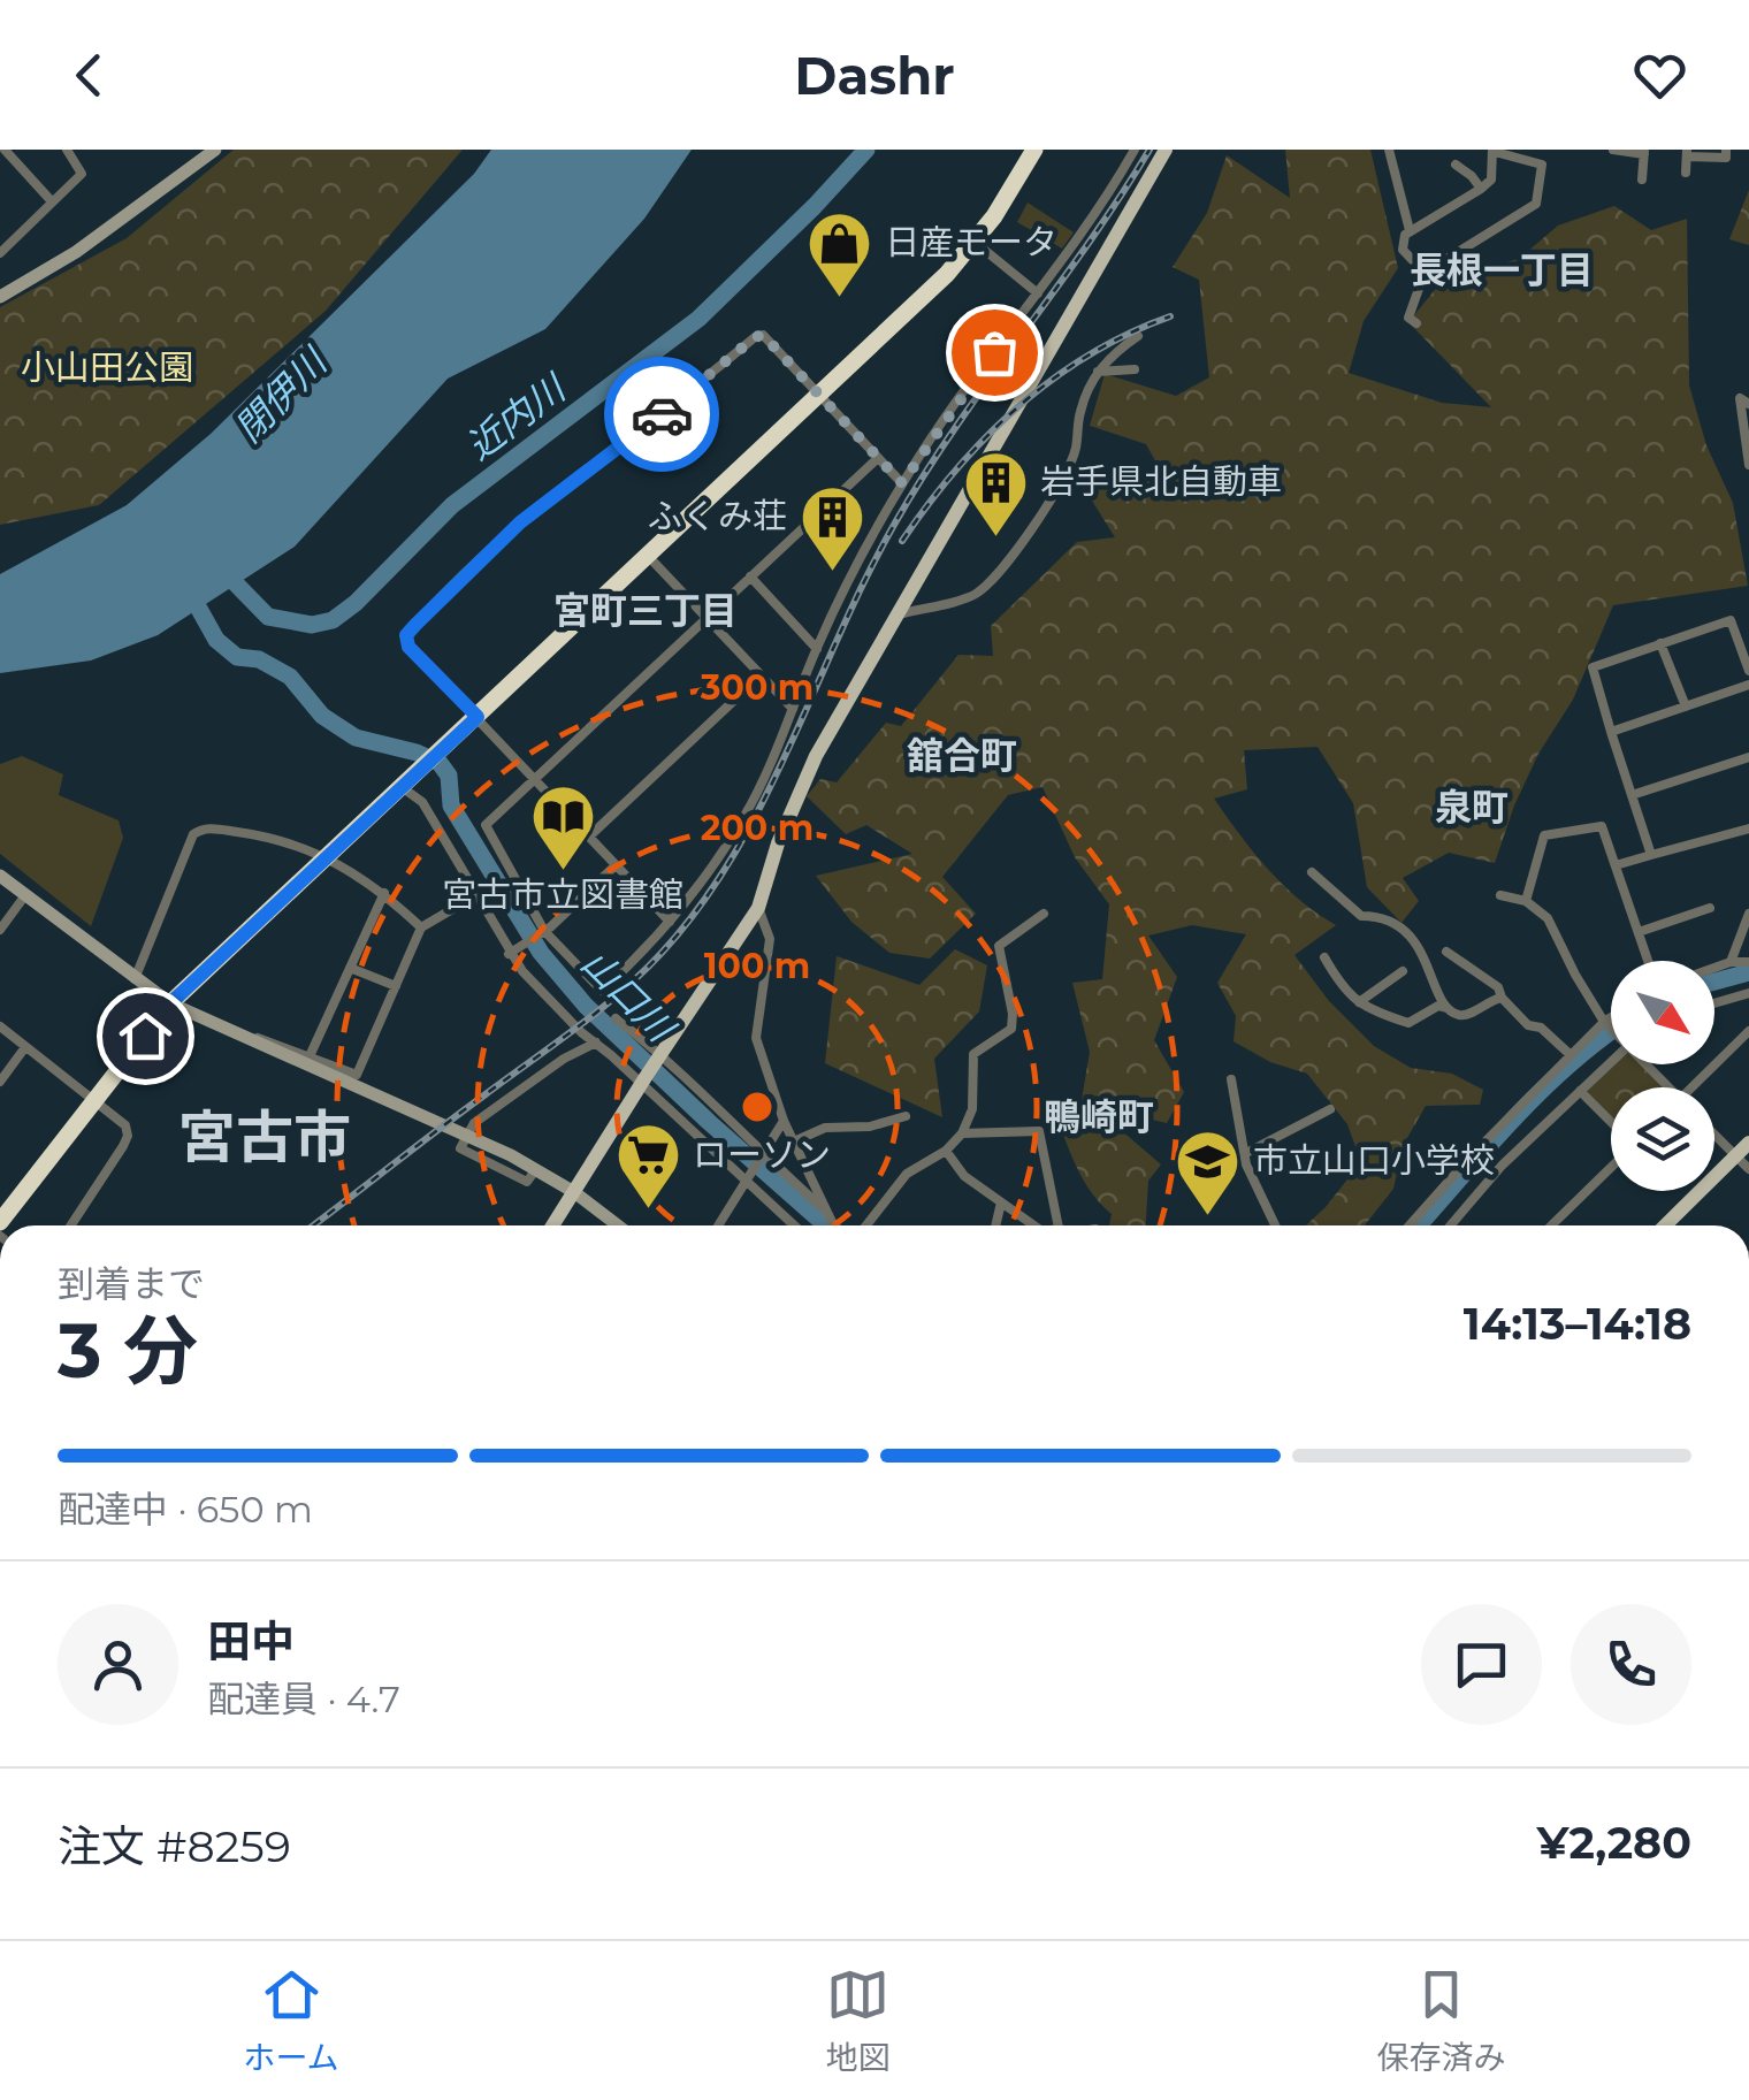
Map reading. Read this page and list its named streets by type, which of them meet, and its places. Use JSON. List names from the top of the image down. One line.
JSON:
{"districts":["長根一丁目","宮町三丁目","舘合町","泉町","鴨崎町","宮古市"],"water":["閉伊川","近内川","山口川"],"parks":["小山田公園"],"places":{"shop":["日産モータ"],"building":["岩手県北自動車","ふくみ荘"],"library":["宮古市立図書館"],"supermarket":["ローソン"],"school or university":["市立山口小学校"]},"north":"bottom right","page":{"header":"Dashr","heading":["3 分","到着まで","14:13–14:18"],"panel":["田中","配達員 · 4.7","注文 #8259","¥2,280"],"bar":"配達中 · 650 m","tabs":["ホーム","地図","保存済み"]},"rings":["300 m","200 m","100 m"]}
